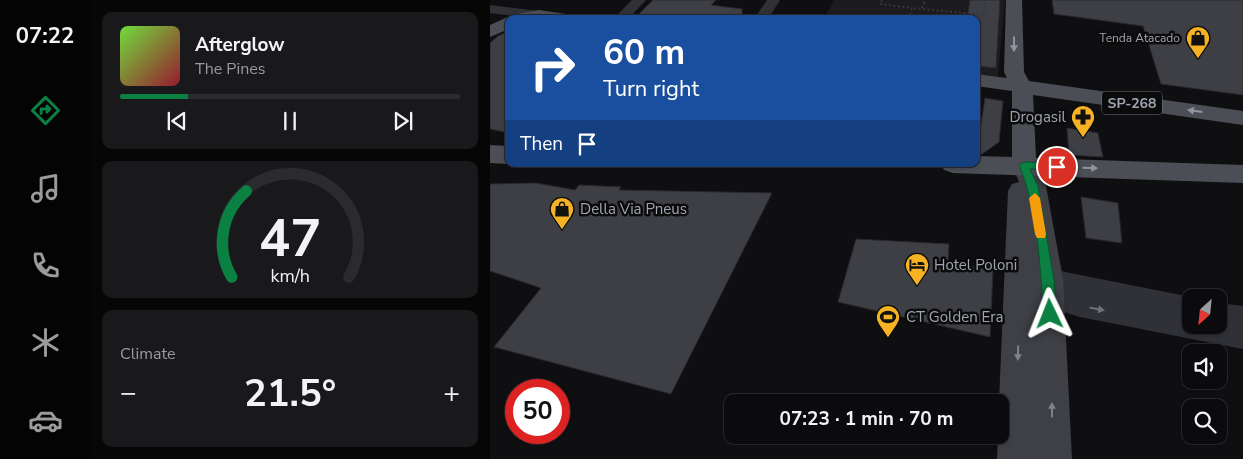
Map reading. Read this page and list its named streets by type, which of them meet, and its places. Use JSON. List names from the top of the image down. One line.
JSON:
{"streets":{"main road":["SP-268"]},"places":{"shop":["Tenda Atacado","Della Via Pneus"],"pharmacy":["Drogasil"],"hotel":["Hotel Poloni"],"sports":["CT Golden Era"]},"north":"bottom left","page":{"tabs":"07:22","turn":["60 m","Turn right"],"song":["Afterglow","The Pines"],"then":"Then","tile":"Climate","heat":["−","21.5°","+"],"limit":"50","trip":"07:23 · 1 min · 70 m","gauge":["47","km/h"]}}
